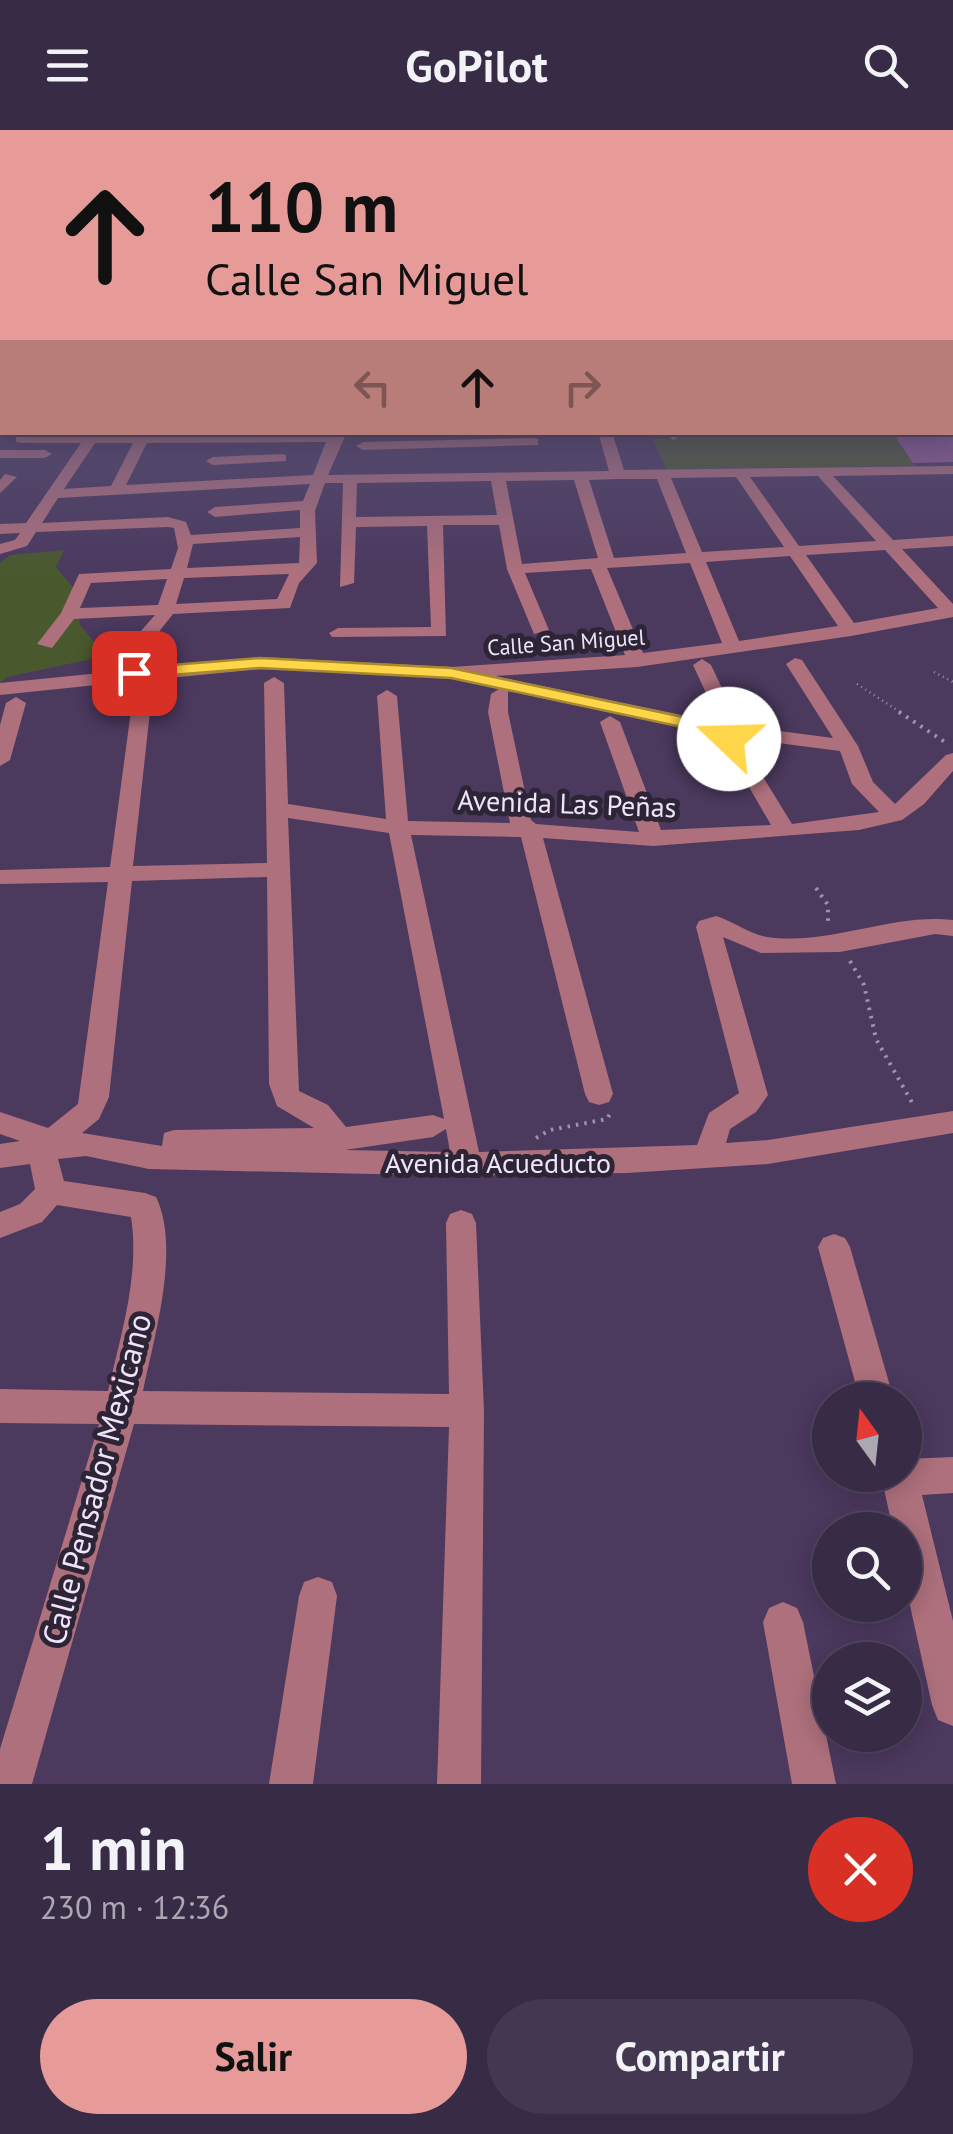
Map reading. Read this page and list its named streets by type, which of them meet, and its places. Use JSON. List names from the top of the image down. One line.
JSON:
{"streets":{"street":["Calle San Miguel","Avenida Las Peñas","Avenida Acueducto","Calle Pensador Mexicano"]},"north":"top","page":{"header":"GoPilot","turn":["110 m","Calle San Miguel"],"heading":["1 min","230 m · 12:36"],"buttons":["Salir","Compartir"]}}
